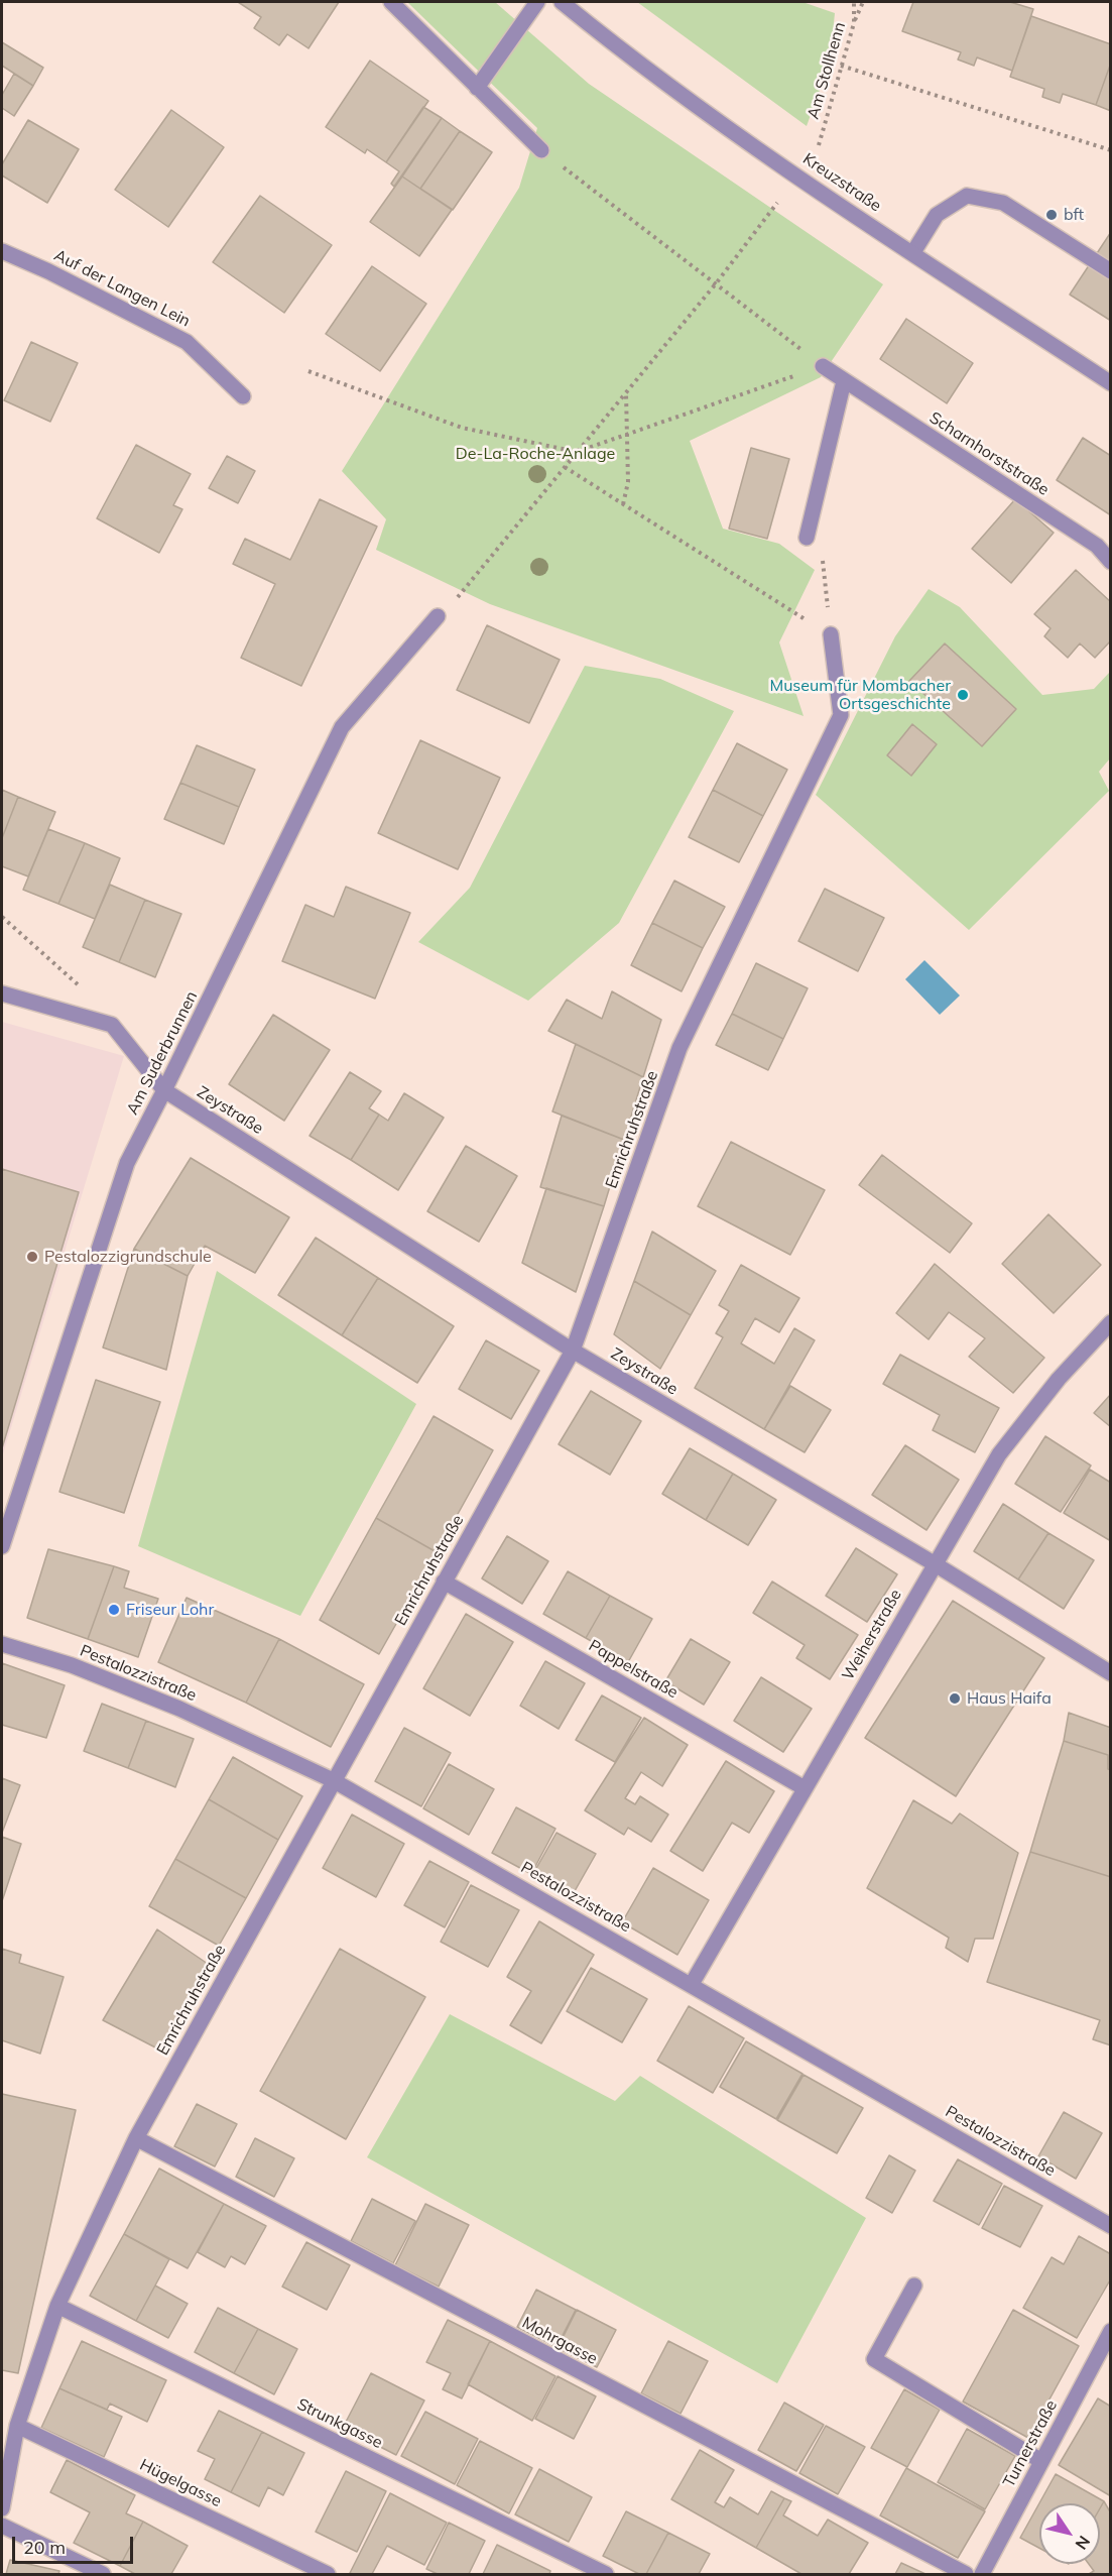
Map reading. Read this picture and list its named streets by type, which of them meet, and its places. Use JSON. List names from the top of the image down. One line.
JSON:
{"streets":{"street":["Kreuzstraße","Auf der Langen Lein","Scharnhorststraße","Am Suderbrunnen","Zeystraße","Emrichruhstraße","Weiherstraße","Pappelstraße","Pestalozzistraße","Mohrgasse","Strunkgasse","Turnerstraße","Hügelgasse"],"path":["Am Stollhenn"]},"crossings":[["Am Suderbrunnen","Zeystraße"],["Zeystraße","Emrichruhstraße"],["Zeystraße","Weiherstraße"],["Emrichruhstraße","Pappelstraße"],["Emrichruhstraße","Pestalozzistraße"],["Emrichruhstraße","Mohrgasse"],["Emrichruhstraße","Strunkgasse"],["Emrichruhstraße","Hügelgasse"],["Weiherstraße","Pappelstraße"],["Weiherstraße","Pestalozzistraße"]],"parks":["De-La-Roche-Anlage"],"places":["bft","Museum für Mombacher Ortsgeschichte","Pestalozzigrundschule","Friseur Lohr","Haus Haifa"],"scale_bar":"20 m","north":"bottom right"}
